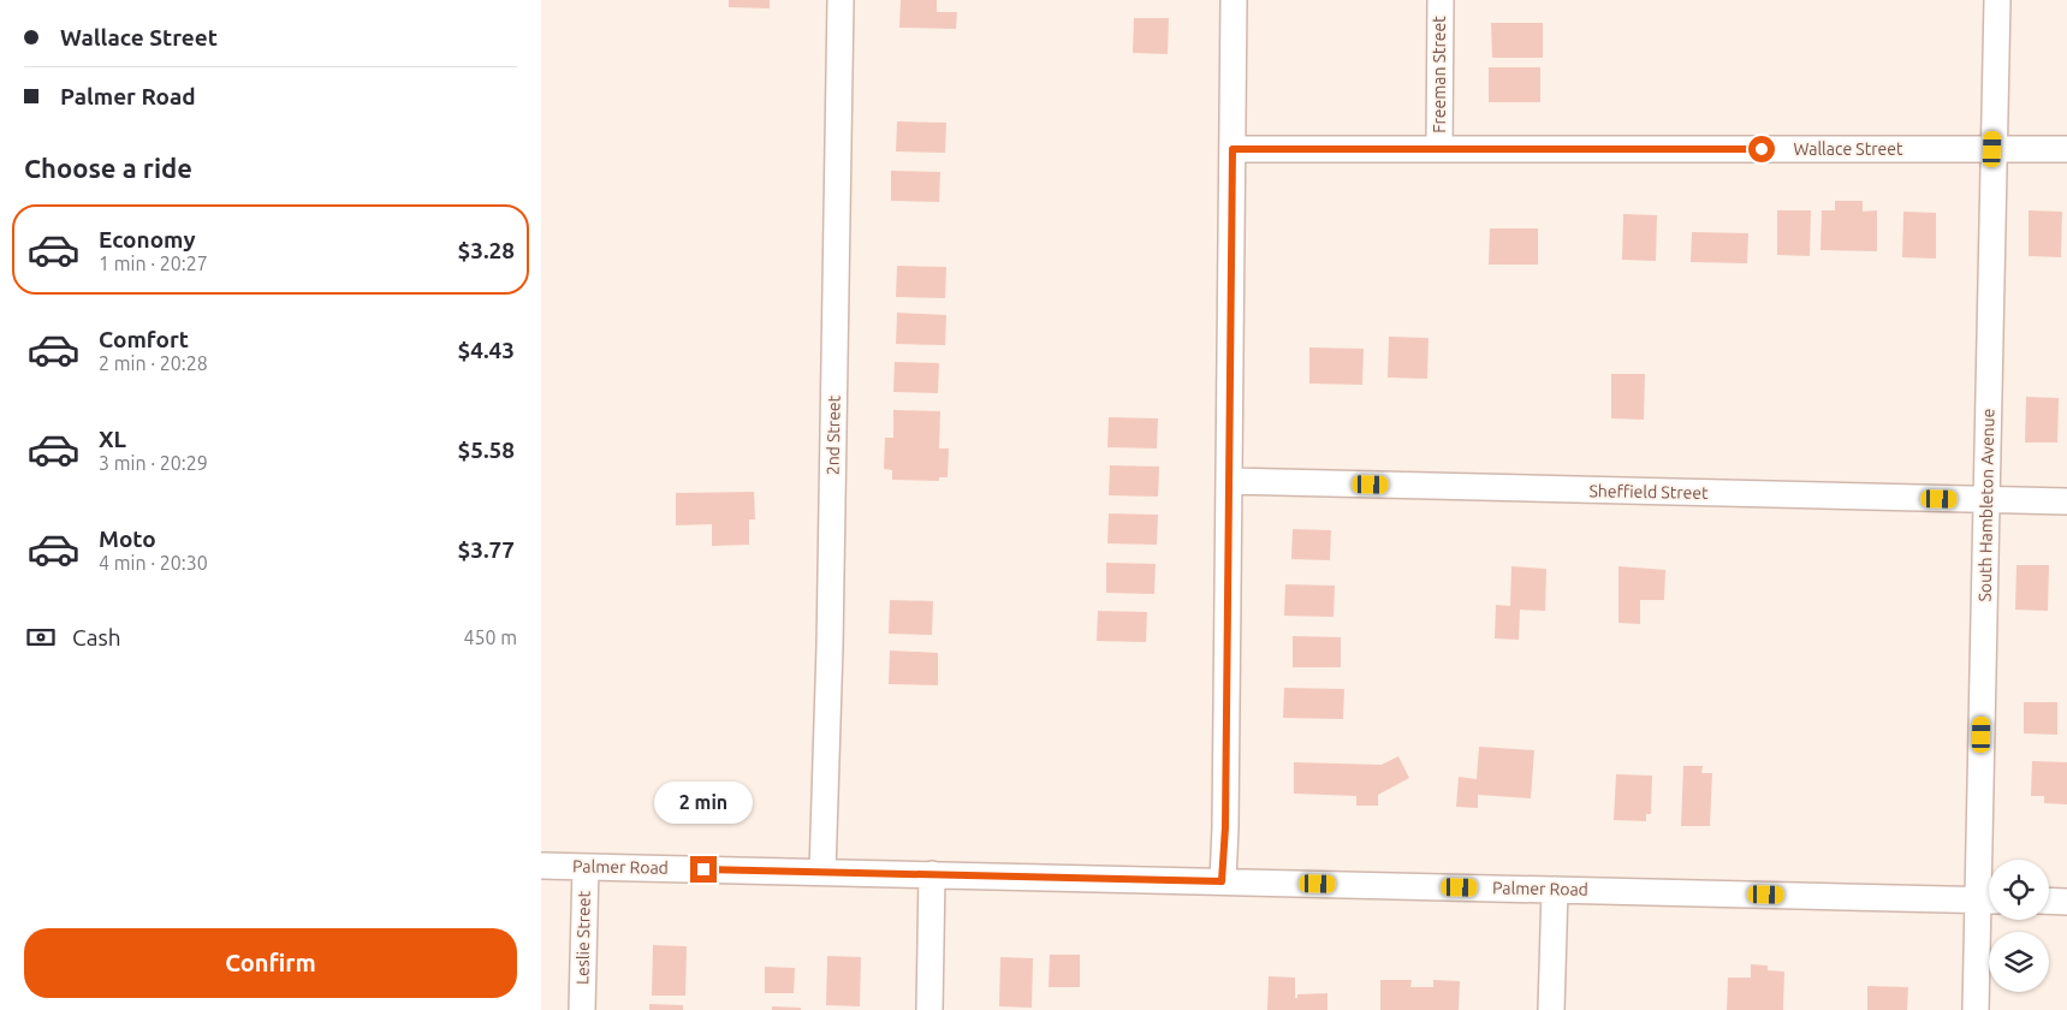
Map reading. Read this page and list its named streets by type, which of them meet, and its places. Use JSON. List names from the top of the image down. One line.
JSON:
{"streets":{"street":["Freeman Street","Wallace Street","2nd Street","Sheffield Street","South Hambleton Avenue","Palmer Road","Leslie Street"]},"crossings":[["Freeman Street","Wallace Street"],["Wallace Street","South Hambleton Avenue"],["2nd Street","Palmer Road"],["Sheffield Street","South Hambleton Avenue"],["South Hambleton Avenue","Palmer Road"],["Palmer Road","Leslie Street"]],"page":{"banner":["Wallace Street","Palmer Road"],"heading":"Choose a ride","list":[{"name":"Economy","note":"1 min · 20:27","value":"$3.28"},{"name":"Comfort","note":"2 min · 20:28","value":"$4.43"},{"name":"XL","note":"3 min · 20:29","value":"$5.58"},{"name":"Moto","note":"4 min · 20:30","value":"$3.77"}],"pay":["Cash","450 m"],"bubble":"2 min","buttons":"Confirm"}}
